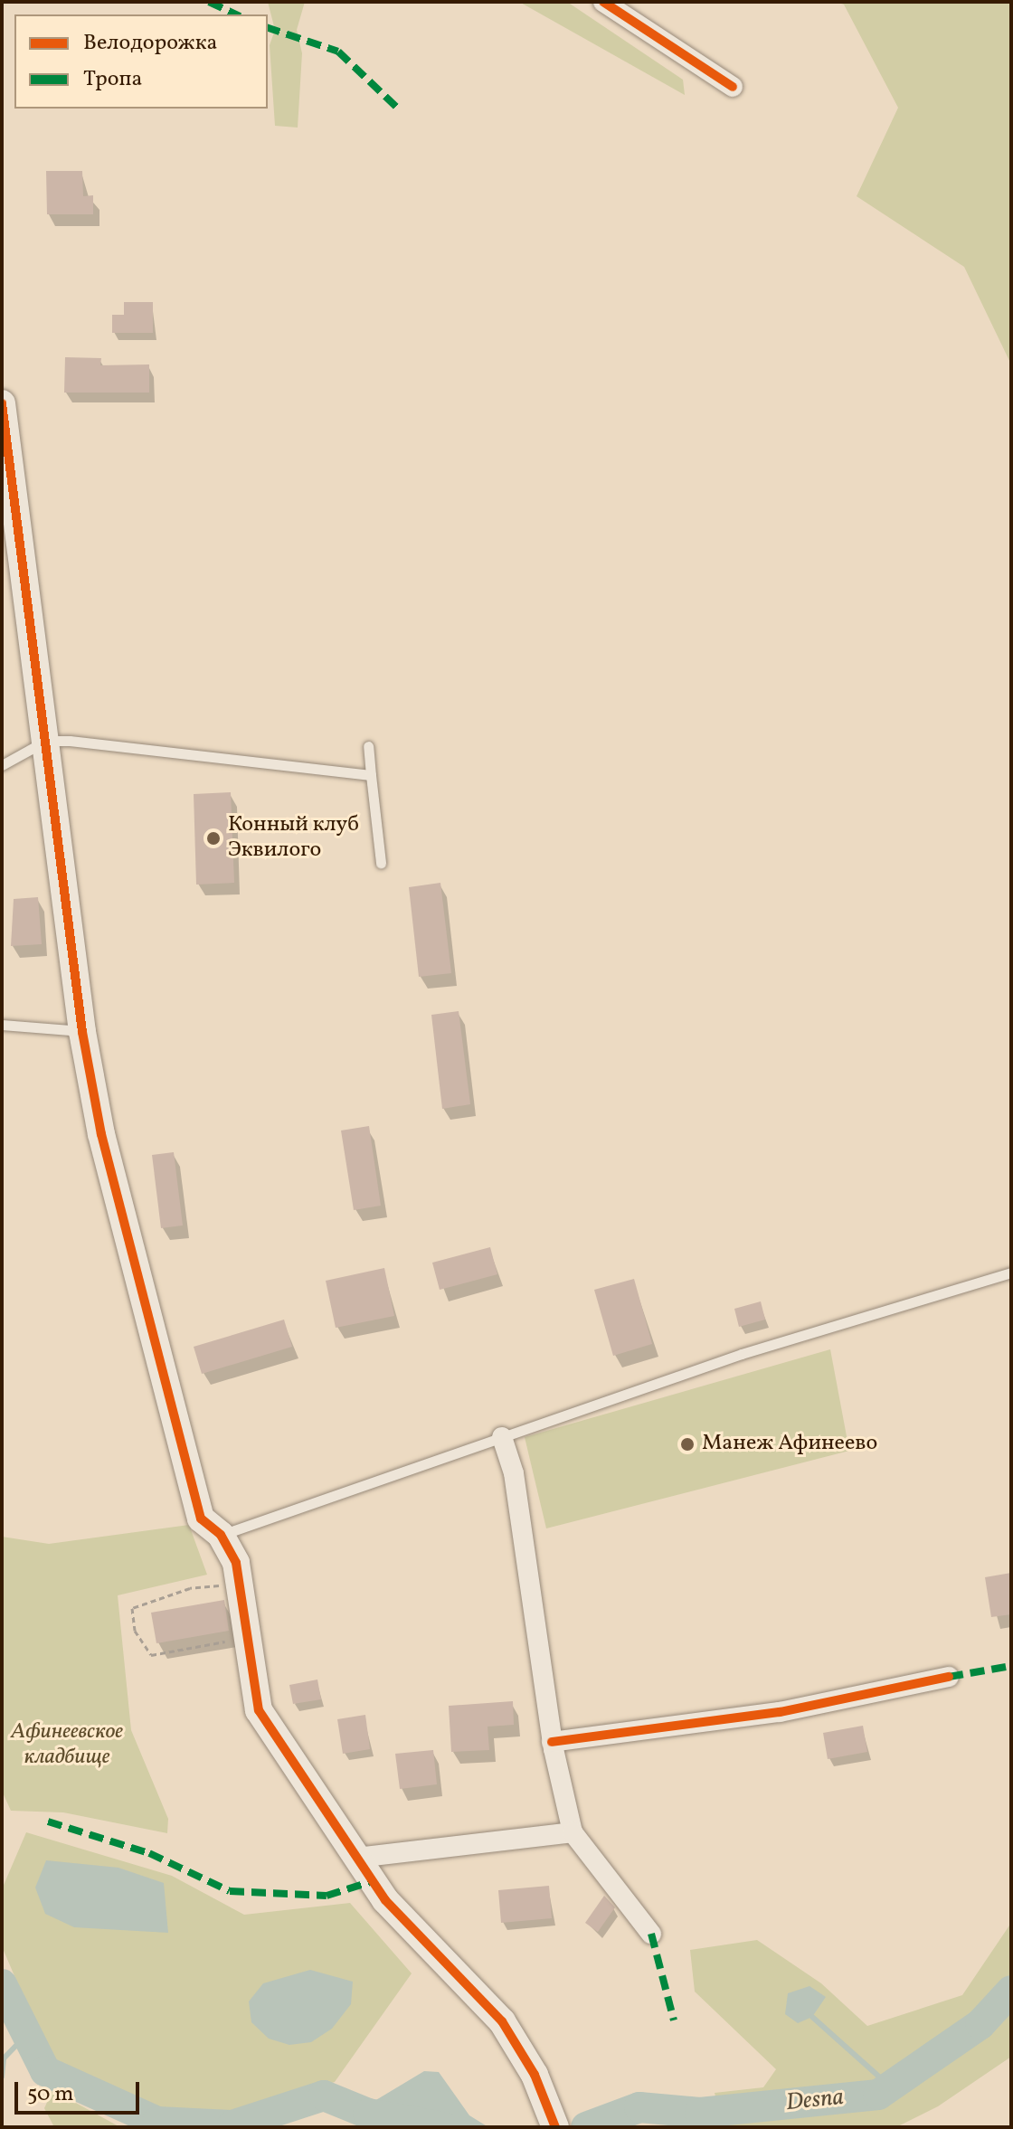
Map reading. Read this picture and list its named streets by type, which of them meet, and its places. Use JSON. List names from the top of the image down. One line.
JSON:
{"water":["Desna"],"parks":["Афинеевское кладбище"],"places":["Конный клуб Эквилого","Манеж Афинеево"],"legend":["Велодорожка","Тропа"],"scale_bar":"50 m"}
